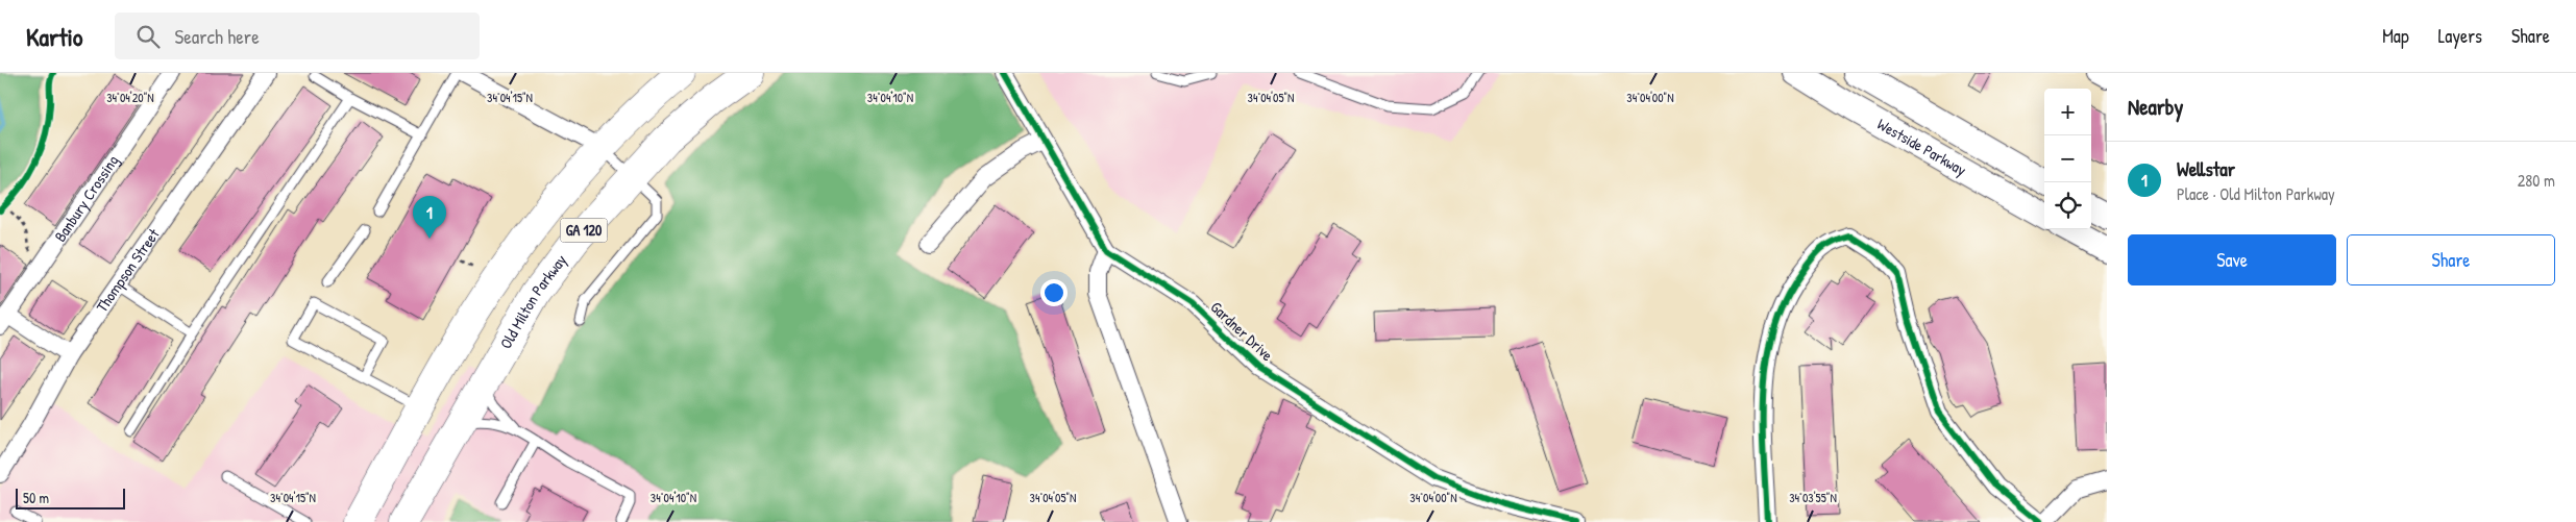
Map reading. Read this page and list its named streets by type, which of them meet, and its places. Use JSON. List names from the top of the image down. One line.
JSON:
{"streets":{"highway":["GA 120","Old Milton Parkway"],"main road":["Westside Parkway"],"street":["Banbury Crossing","Thompson Street","Gardner Drive"]},"scale_bar":"50 m","page":{"header":"Kartio","search":"Search here","nav":["Map","Layers","Share"],"heading":"Nearby","map_buttons":["+","−"],"list":[{"mark":"1","name":"Wellstar","note":"Place · Old Milton Parkway","value":"280 m"}],"pins":"1","buttons":["Save","Share"],"scale":"50 m"},"coordinates":["34°04'20\"N","34°04'15\"N","34°04'10\"N","34°04'05\"N","34°04'00\"N","34°03'55\"N"]}
